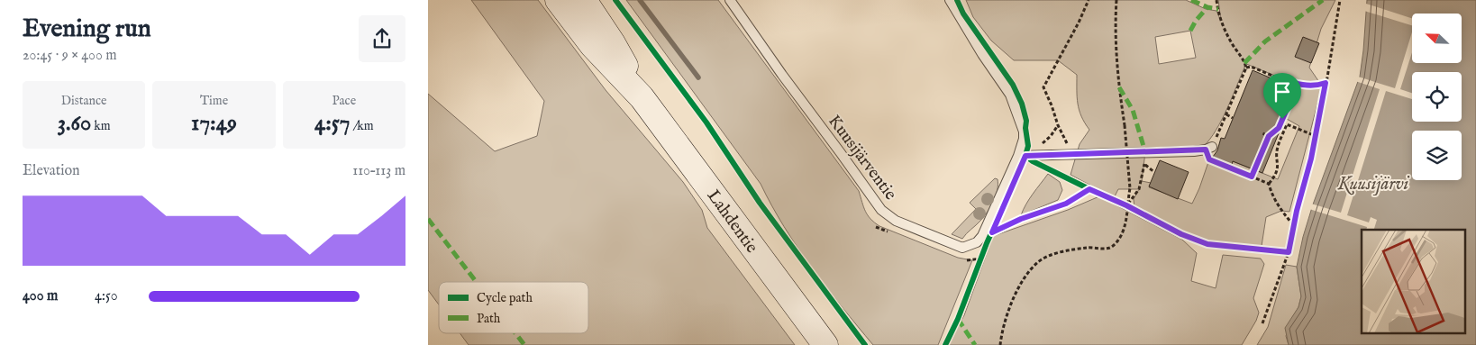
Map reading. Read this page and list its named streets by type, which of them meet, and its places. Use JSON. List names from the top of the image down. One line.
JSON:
{"streets":{"main road":["Lahdentie"],"lane":["Kuusijärventie"]},"water":["Kuusijärvi"],"legend":["Cycle path","Path"],"north":"top left","page":{"heading":["Evening run","20:45 · 9 × 400 m"],"stats":[["Distance","3.60 km"],["Time","17:49"],["Pace","4:57 /km"]],"chart":["Elevation","110–113 m"],"list":[{"name":"400 m","note":"4:50"}]}}
